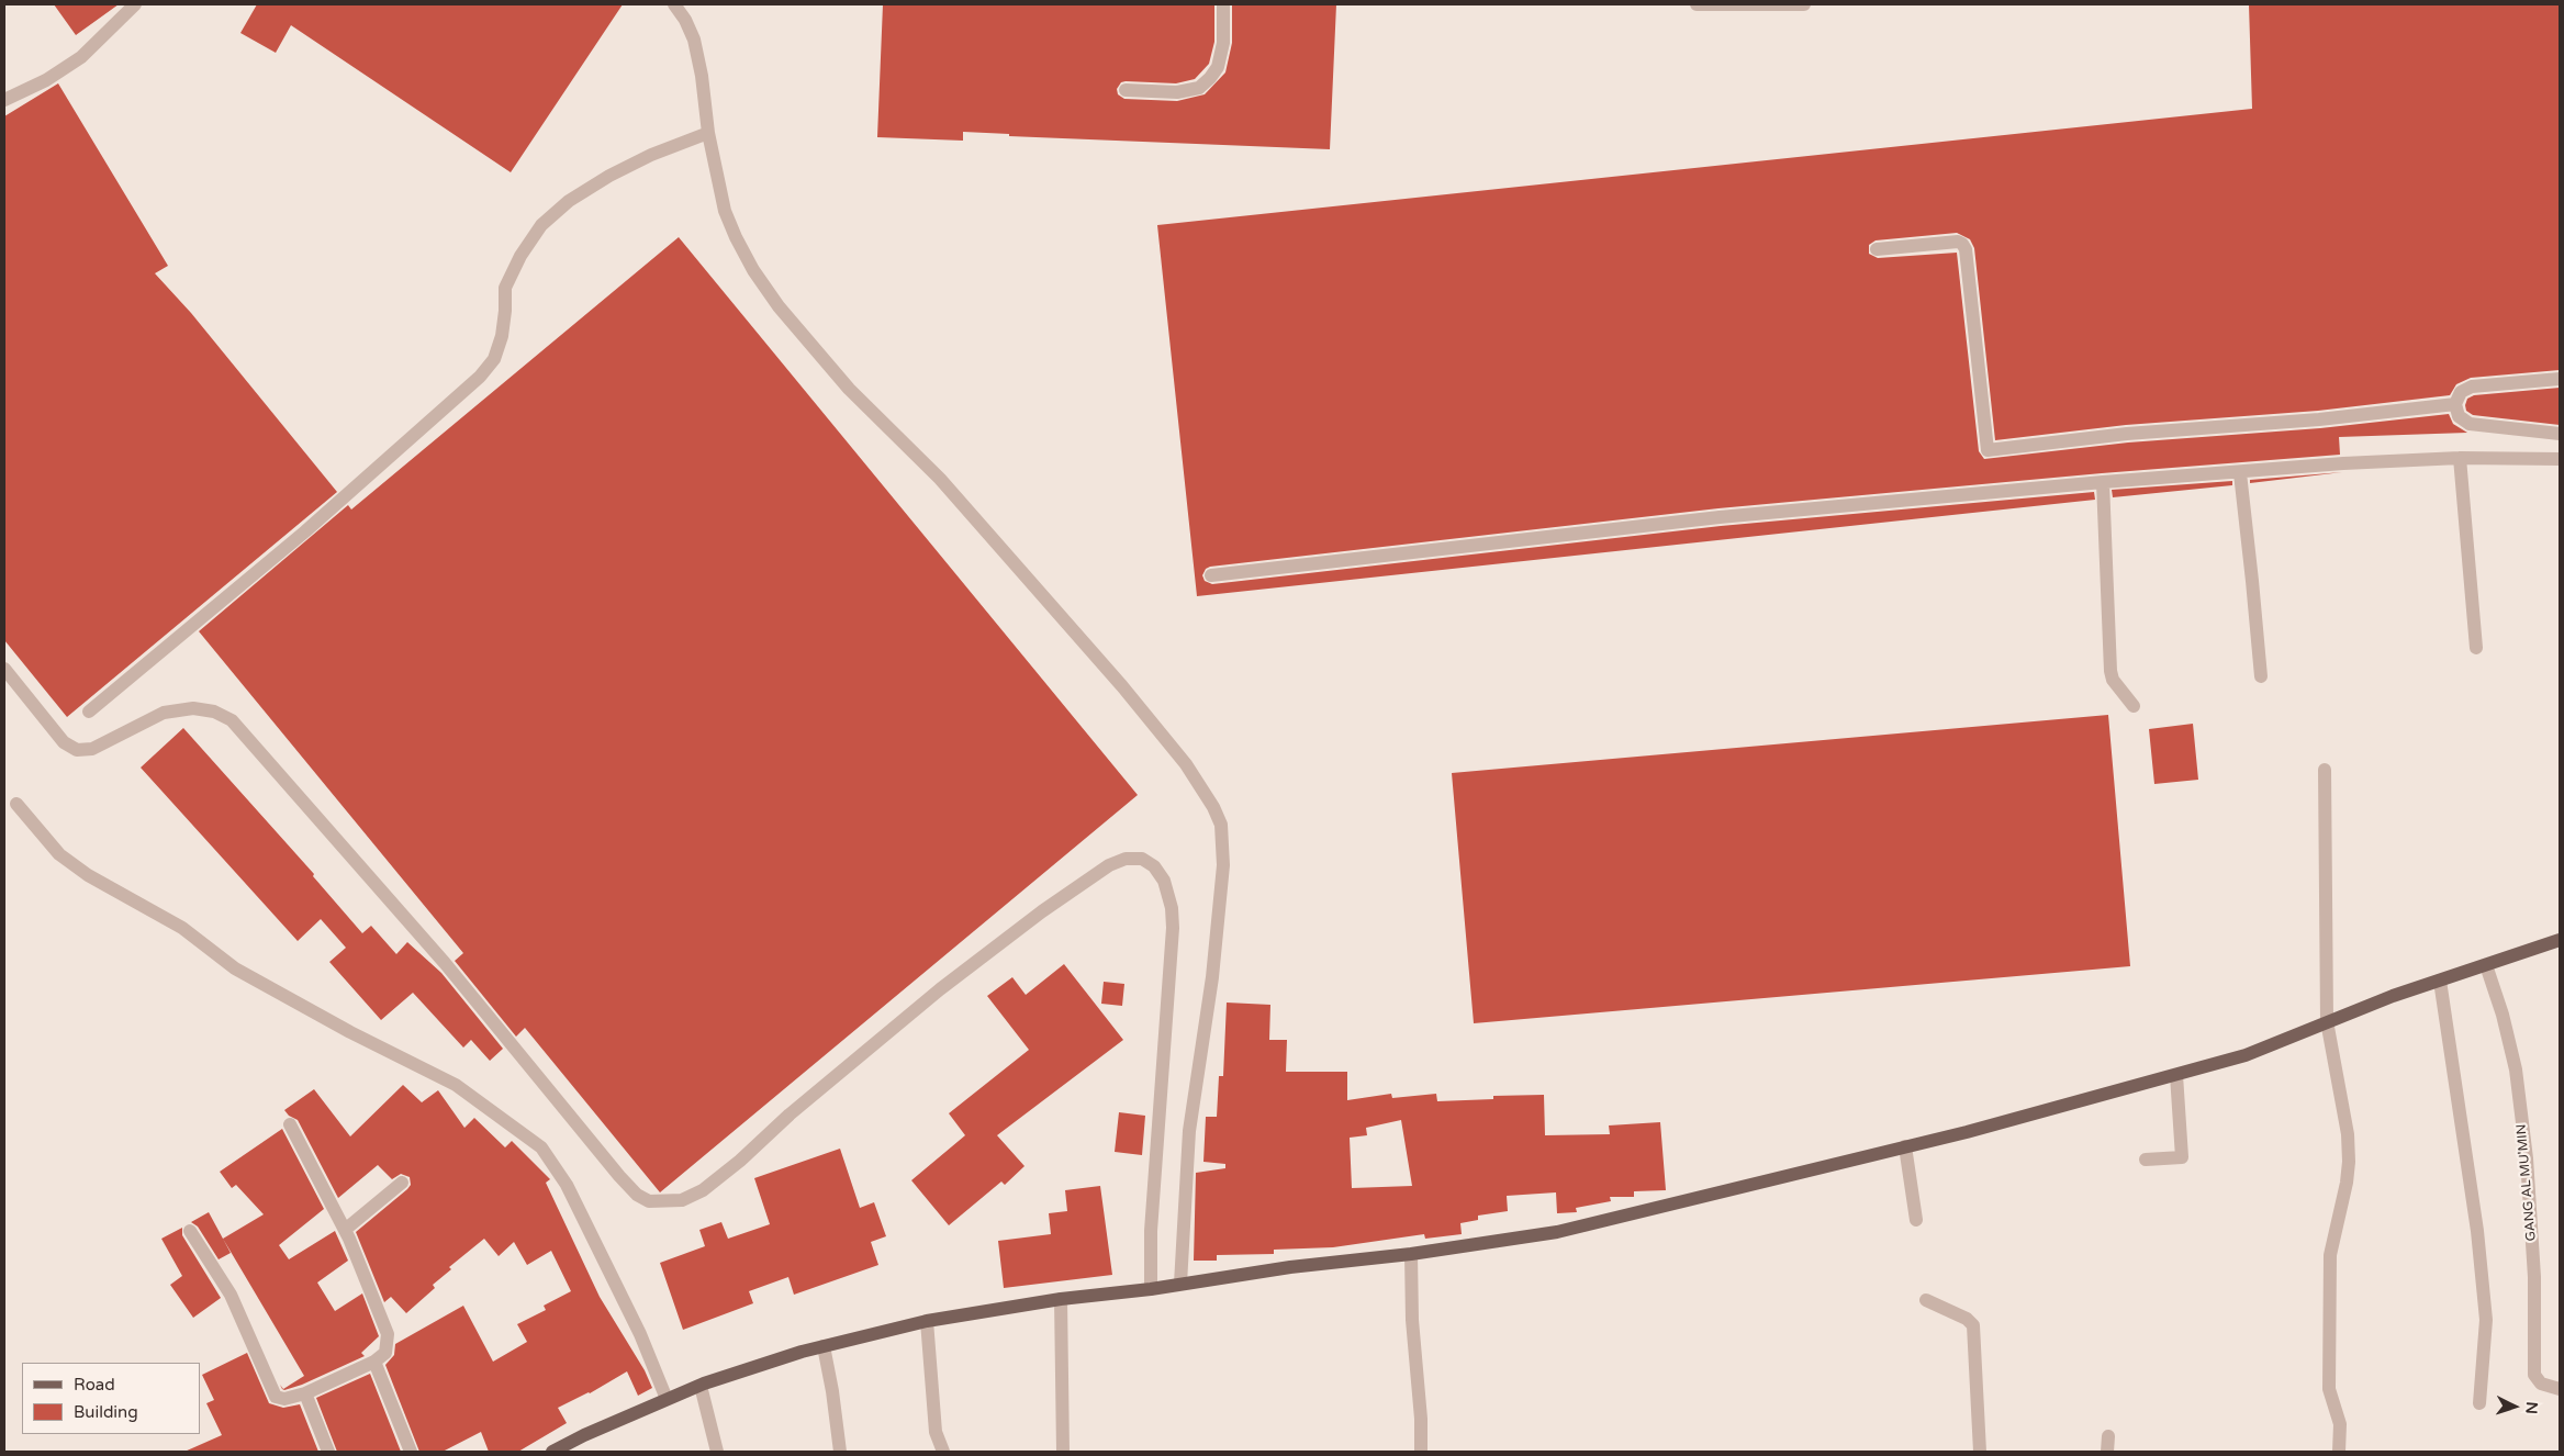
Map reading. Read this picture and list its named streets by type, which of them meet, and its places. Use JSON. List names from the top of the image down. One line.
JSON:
{"streets":{"street":["GANG AL MU'MIN"]},"legend":["Road","Building"],"north":"right"}
